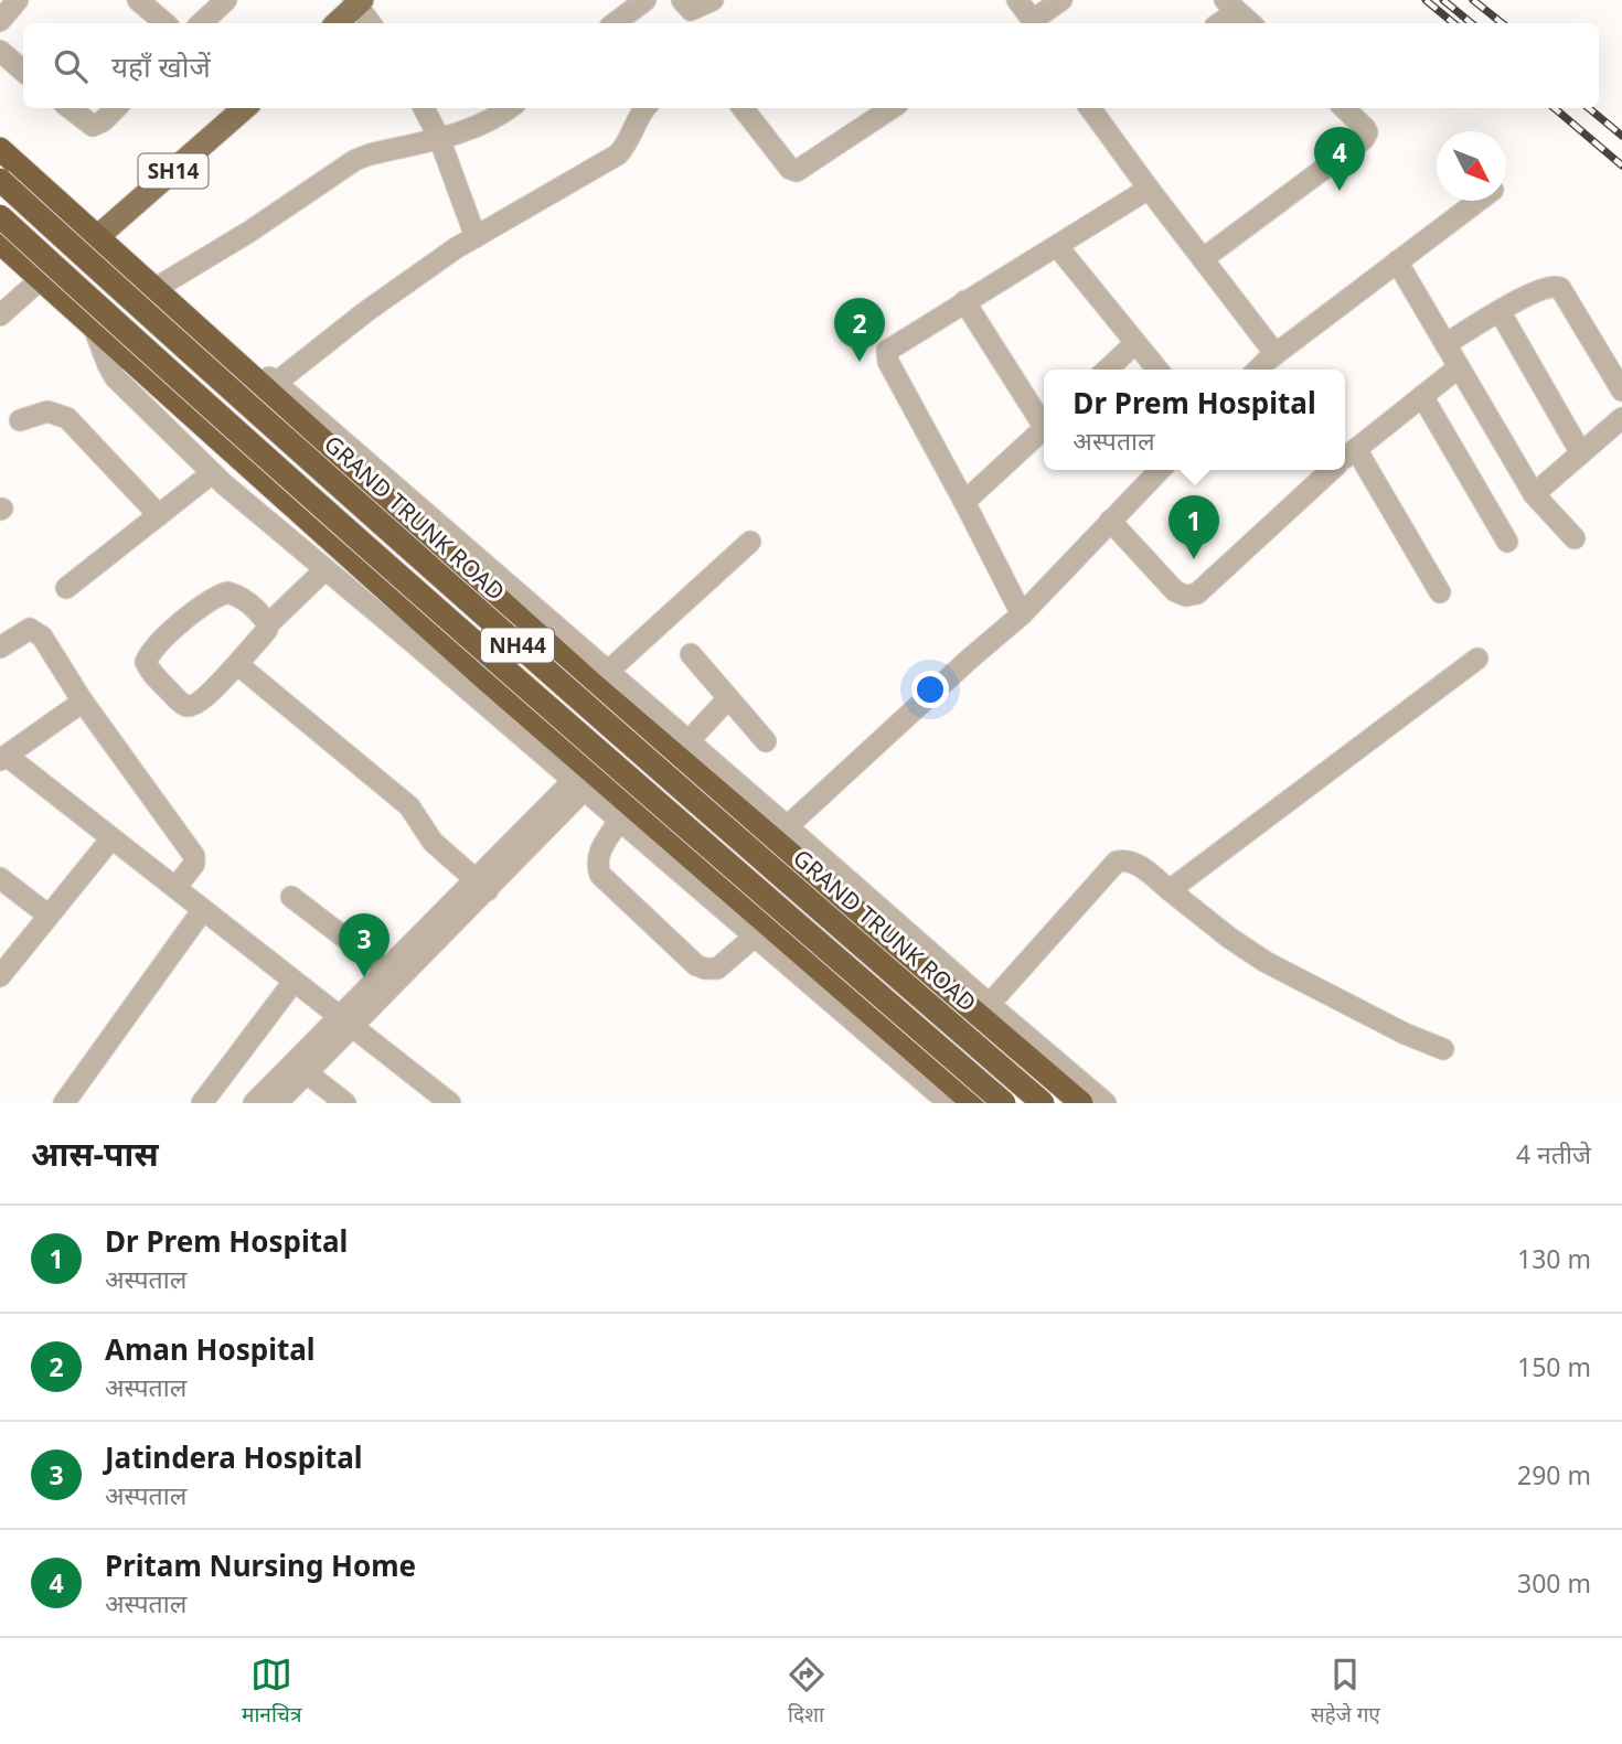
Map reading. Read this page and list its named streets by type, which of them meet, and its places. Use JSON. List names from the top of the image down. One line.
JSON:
{"streets":{"highway":["GRAND TRUNK ROAD","NH44"],"main road":["SH14"]},"north":"bottom right","page":{"search":"यहाँ खोजें","pins":["4","2","1","3"],"popup":["Dr Prem Hospital","अस्पताल"],"heading":["आस-पास","4 नतीजे"],"list":[{"mark":"1","name":"Dr Prem Hospital","note":"अस्पताल","value":"130 m"},{"mark":"2","name":"Aman Hospital","note":"अस्पताल","value":"150 m"},{"mark":"3","name":"Jatindera Hospital","note":"अस्पताल","value":"290 m"},{"mark":"4","name":"Pritam Nursing Home","note":"अस्पताल","value":"300 m"}],"nav":["मानचित्र","दिशा","सहेजे गए"]}}
